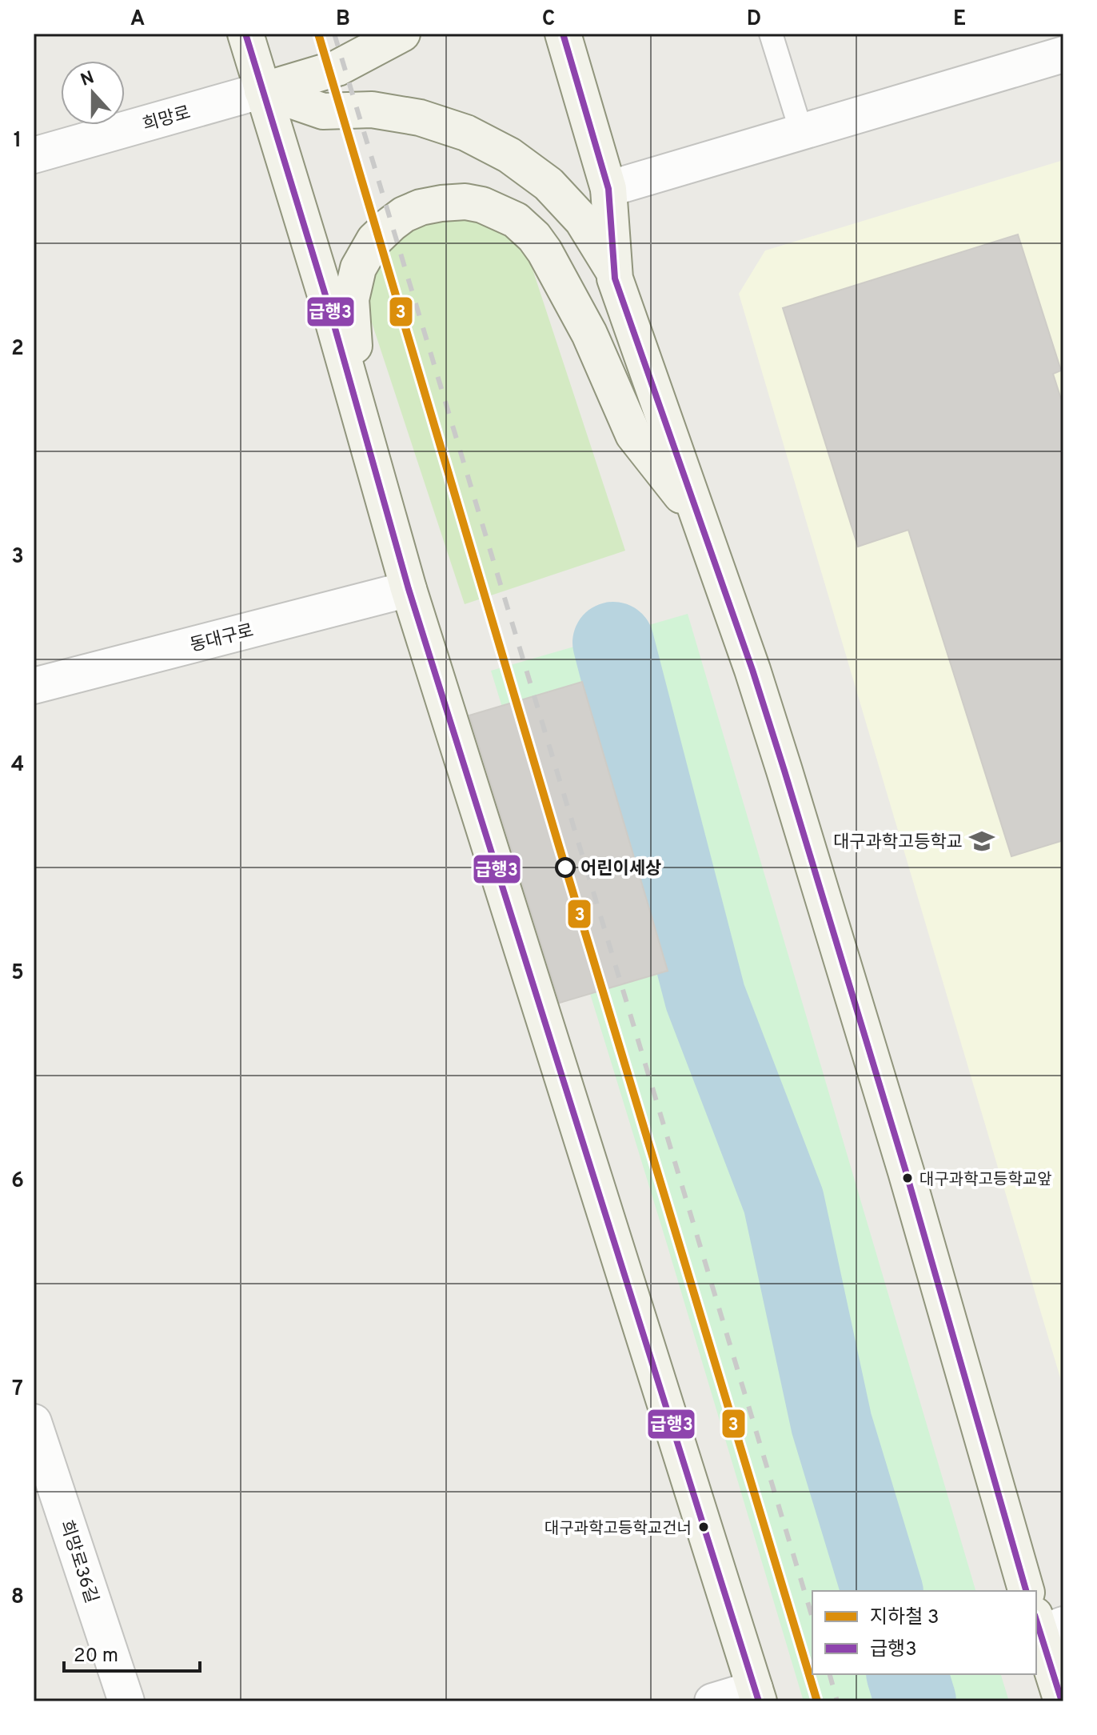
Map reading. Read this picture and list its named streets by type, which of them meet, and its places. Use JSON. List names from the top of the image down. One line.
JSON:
{"streets":{"street":["희망로","동대구로","희망로36길"]},"places":{"school or university":["대구과학고등학교"],"other":["어린이세상","대구과학고등학교앞","대구과학고등학교건너"]},"lines":["metro line 3","transit line 급행3"],"legend":["지하철 3","급행3"],"scale_bar":"20 m","north":"top","grid":{"columns":["A","B","C","D","E"],"rows":["1","2","3","4","5","6","7","8"]}}
